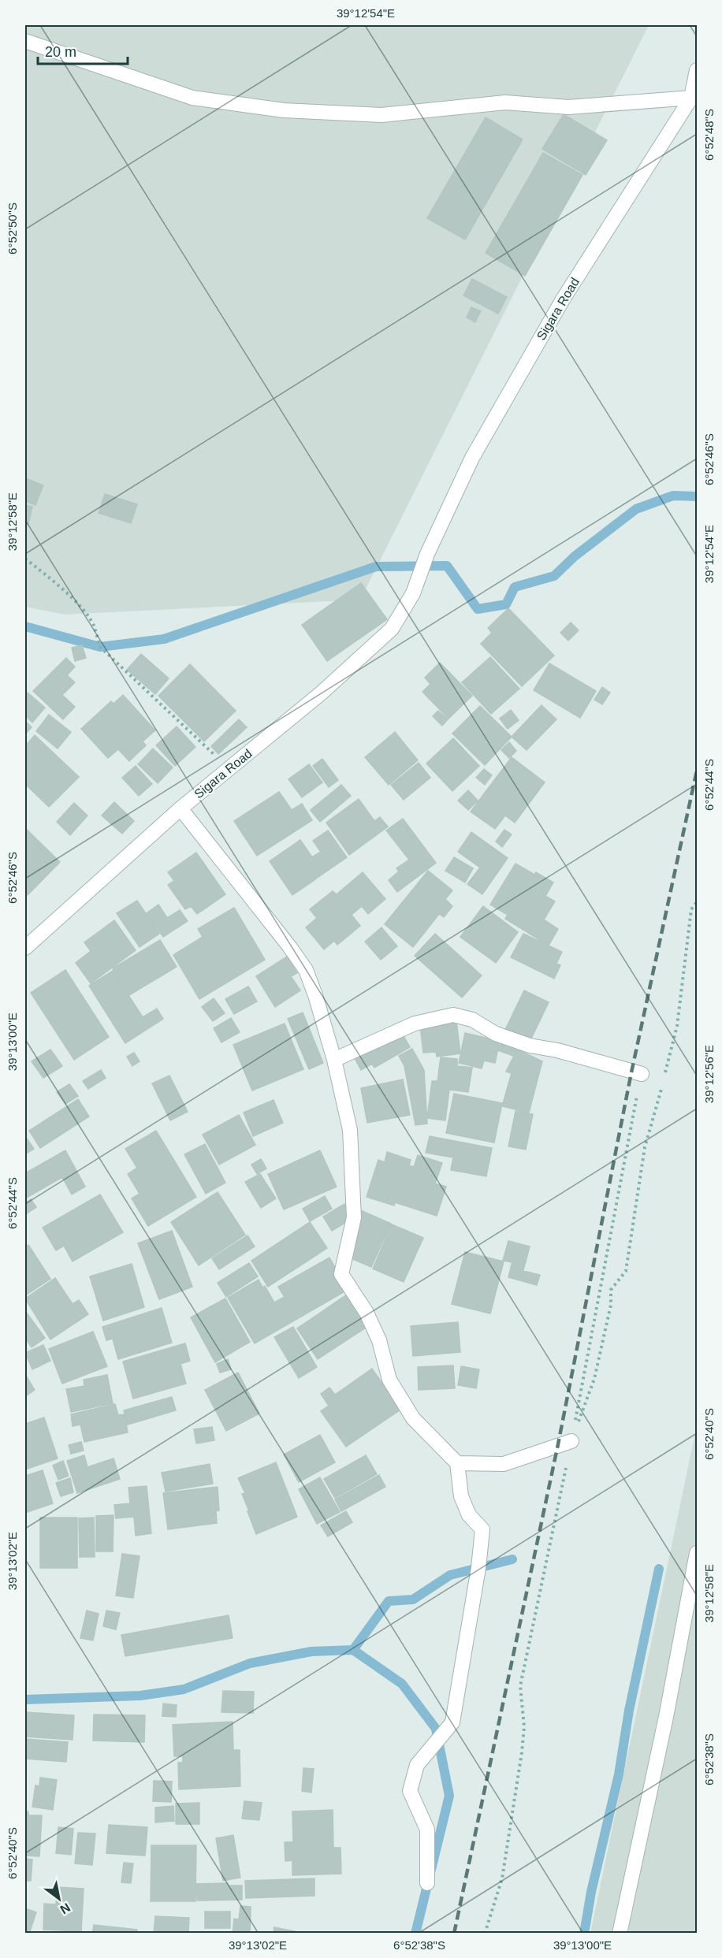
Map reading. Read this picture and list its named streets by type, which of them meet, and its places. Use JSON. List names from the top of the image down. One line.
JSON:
{"streets":{"street":["Sigara Road"]},"scale_bar":"20 m","north":"bottom right","coordinates":["39°12'54\"E","6°52'48\"S","6°52'50\"S","6°52'46\"S","39°12'58\"E","6°52'44\"S","39°13'00\"E","39°12'56\"E","6°52'40\"S","39°13'02\"E","6°52'38\"S"]}
